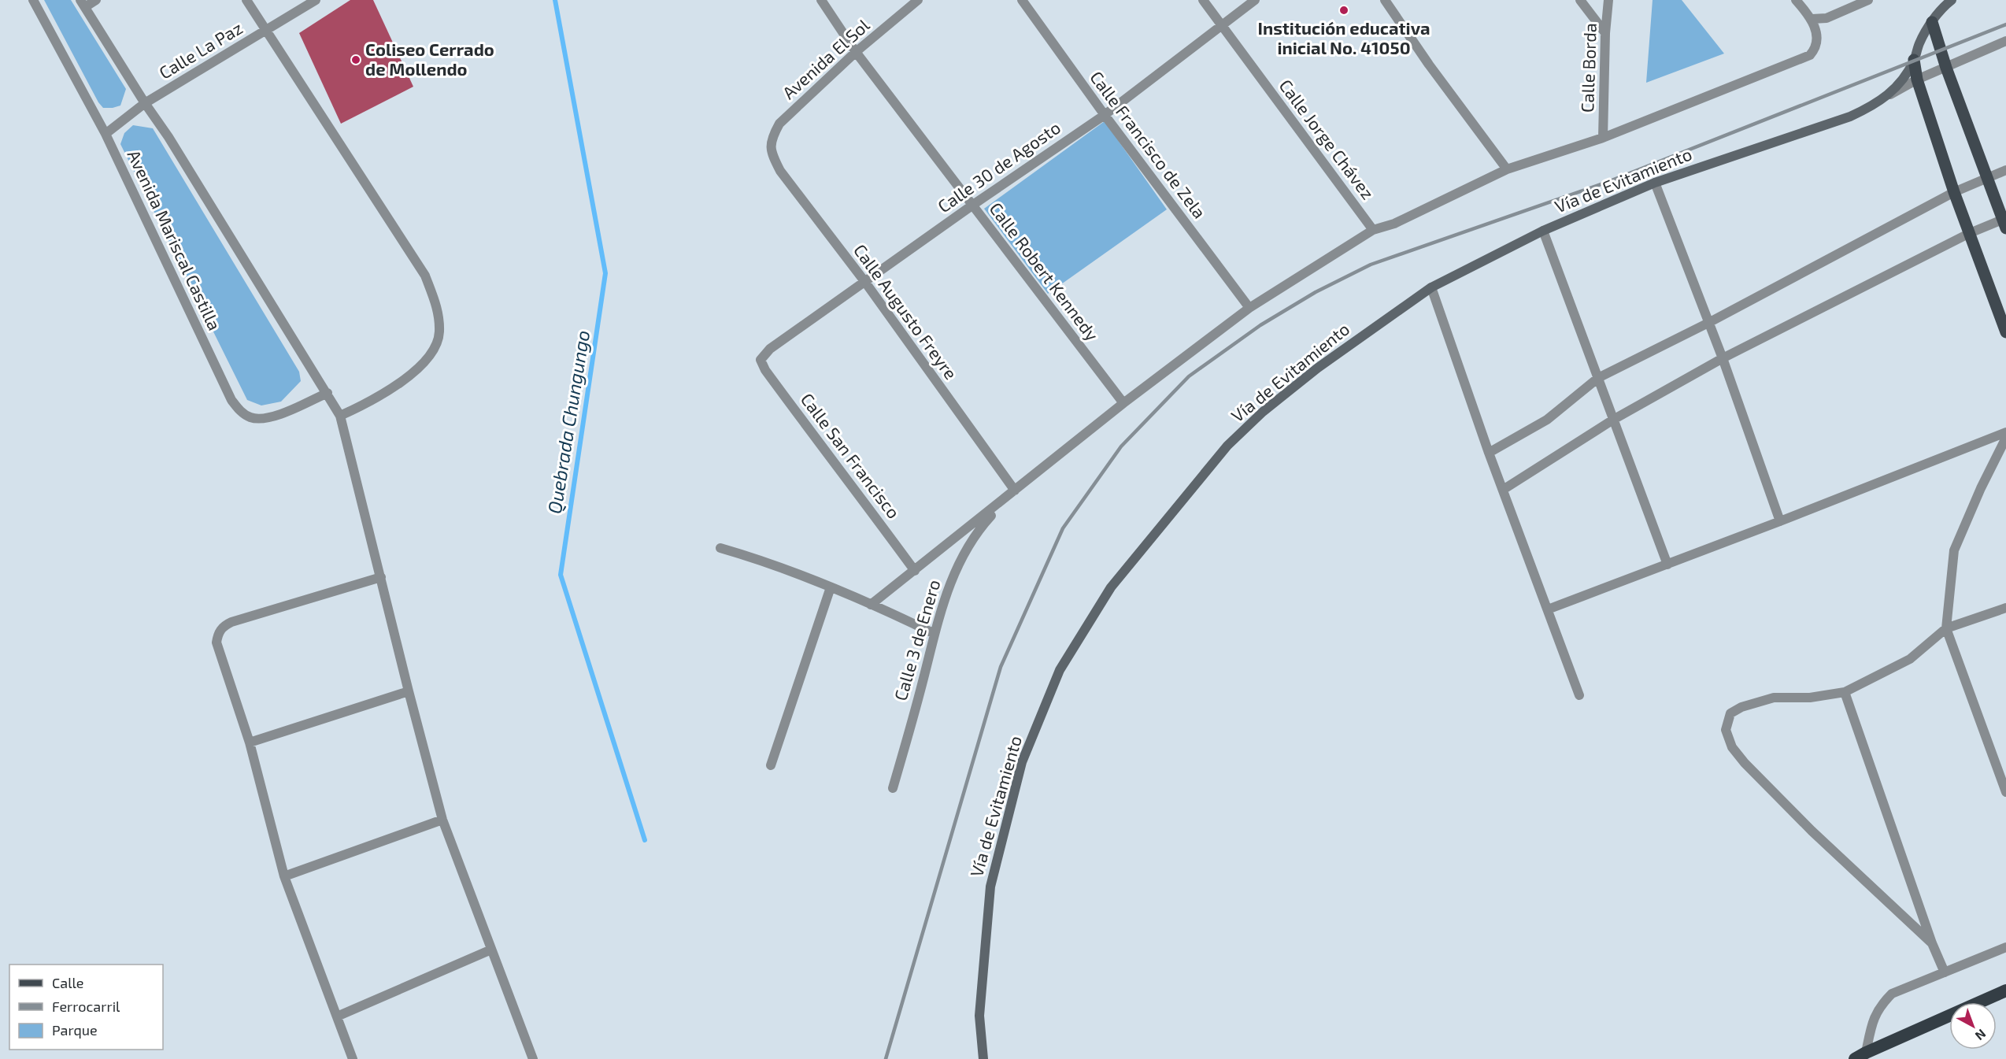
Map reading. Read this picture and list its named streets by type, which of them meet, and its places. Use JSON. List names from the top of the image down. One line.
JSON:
{"streets":{"main road":["Vía de Evitamiento"],"street":["Calle La Paz","Avenida El Sol","Calle Borda","Calle Jorge Chávez","Calle Francisco de Zela","Calle 30 de Agosto","Avenida Mariscal Castilla","Calle Robert Kennedy","Calle Augusto Freyre","Calle San Francisco","Calle 3 de Enero"]},"crossings":[["Calle La Paz","Avenida Mariscal Castilla"],["Avenida El Sol","Calle Robert Kennedy"],["Avenida El Sol","Calle Augusto Freyre"],["Calle Jorge Chávez","Calle 30 de Agosto"],["Calle Francisco de Zela","Calle 30 de Agosto"],["Calle 30 de Agosto","Calle Robert Kennedy"],["Calle 30 de Agosto","Calle Augusto Freyre"],["Calle 30 de Agosto","Calle San Francisco"],["Calle Augusto Freyre","Calle 3 de Enero"]],"water":["Quebrada Chungungo"],"places":["Institución educativa inicial No. 41050","Coliseo Cerrado de Mollendo"],"legend":["Calle","Ferrocarril","Parque"],"north":"bottom right"}
